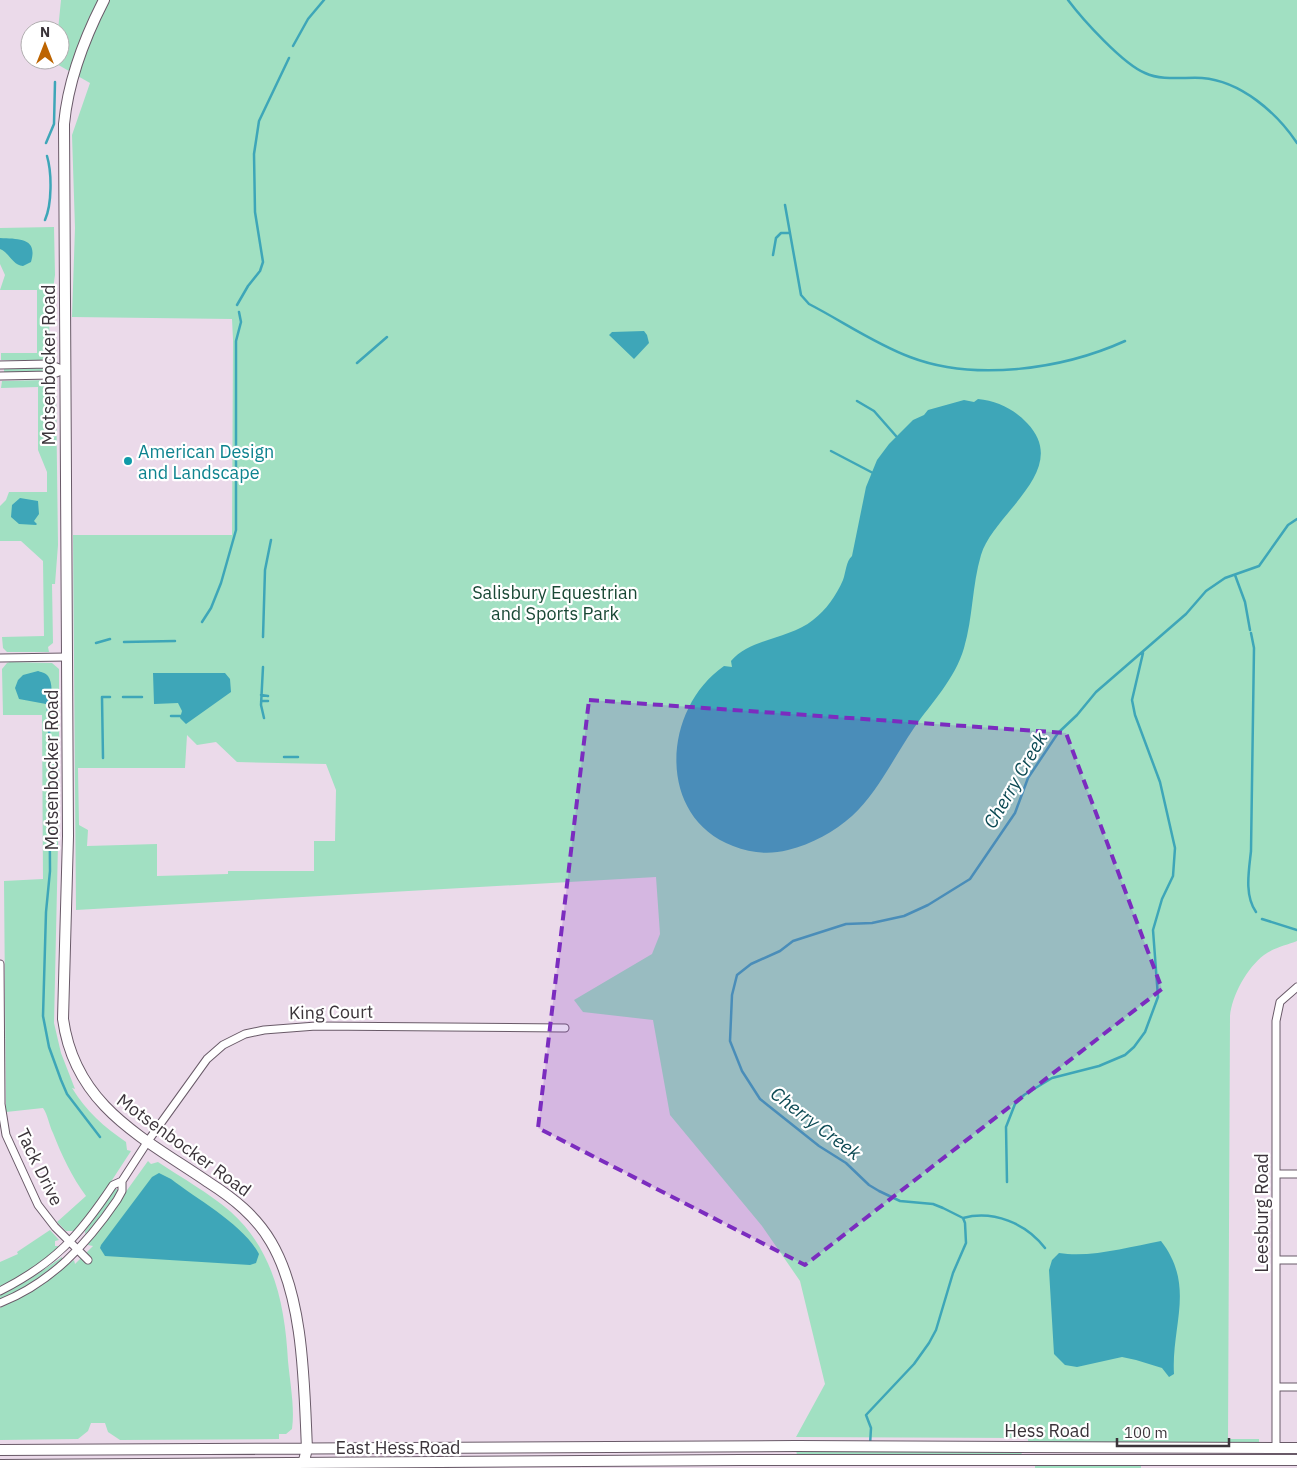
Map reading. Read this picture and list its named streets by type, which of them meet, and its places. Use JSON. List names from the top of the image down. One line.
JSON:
{"streets":{"main road":["Motsenbocker Road","Hess Road","East Hess Road"],"street":["King Court","Tack Drive","Leesburg Road"]},"crossings":[["Motsenbocker Road","King Court"],["Motsenbocker Road","East Hess Road"],["Leesburg Road","Hess Road"],["Hess Road","East Hess Road"]],"water":["Cherry Creek"],"parks":["Salisbury Equestrian and Sports Park"],"places":["American Design and Landscape"],"scale_bar":"100 m","north":"top"}
